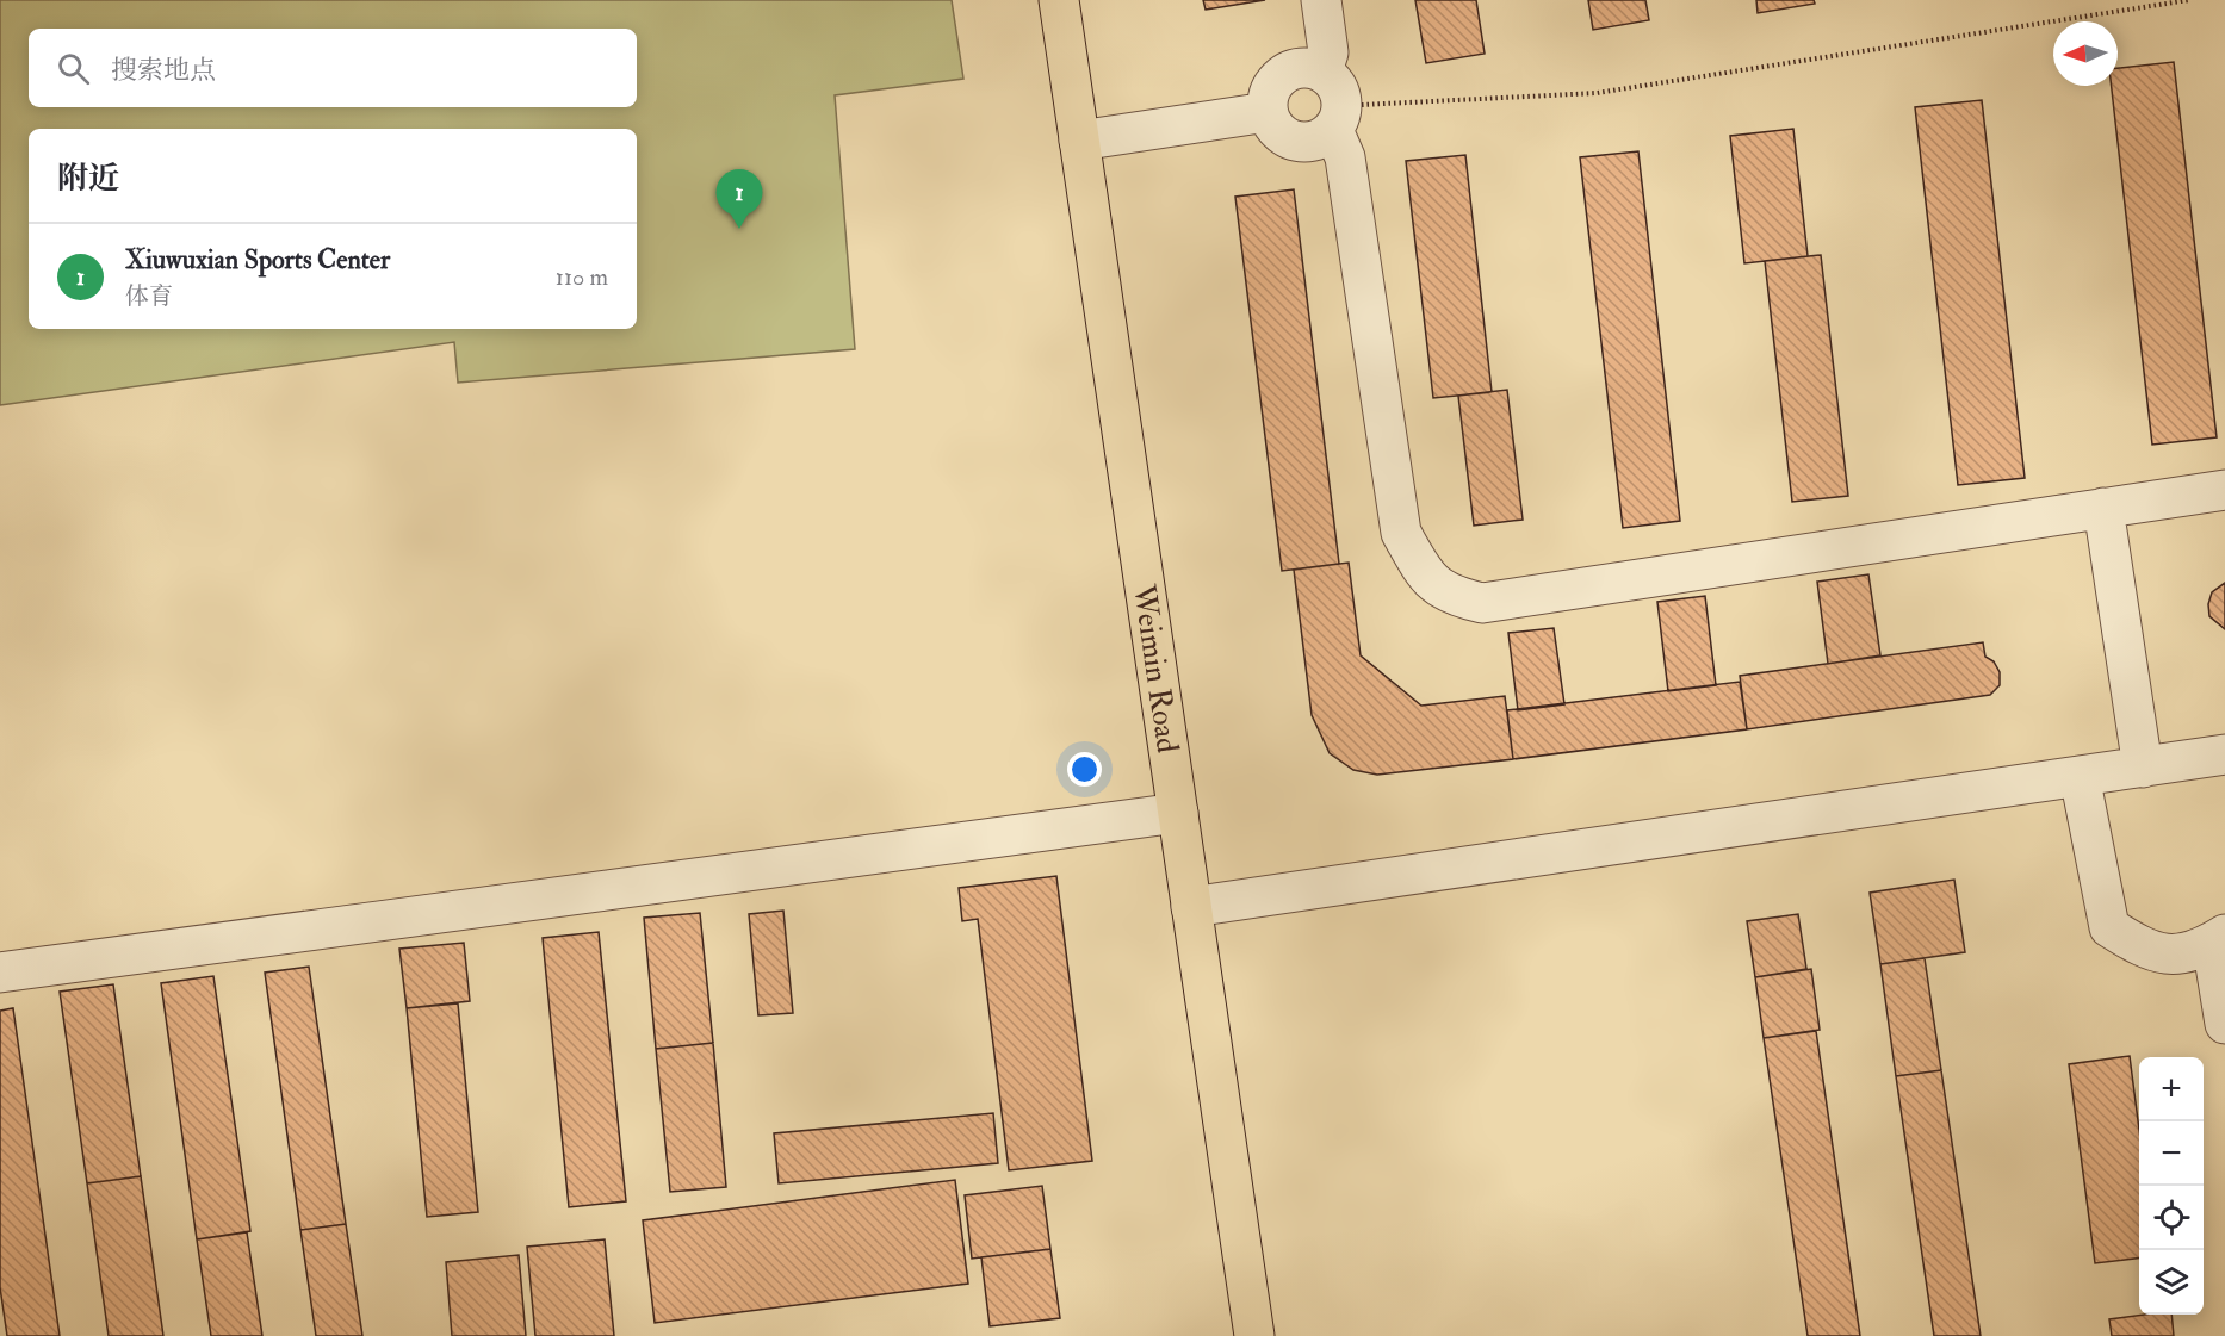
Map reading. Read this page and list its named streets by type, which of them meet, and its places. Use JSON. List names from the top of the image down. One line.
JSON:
{"streets":{"main road":["Weimin Road"]},"north":"left","page":{"search":"搜索地点","heading":"附近","pins":"1","list":[{"mark":"1","name":"Xiuwuxian Sports Center","note":"体育","value":"110 m"}],"map_buttons":["+","−"]}}
